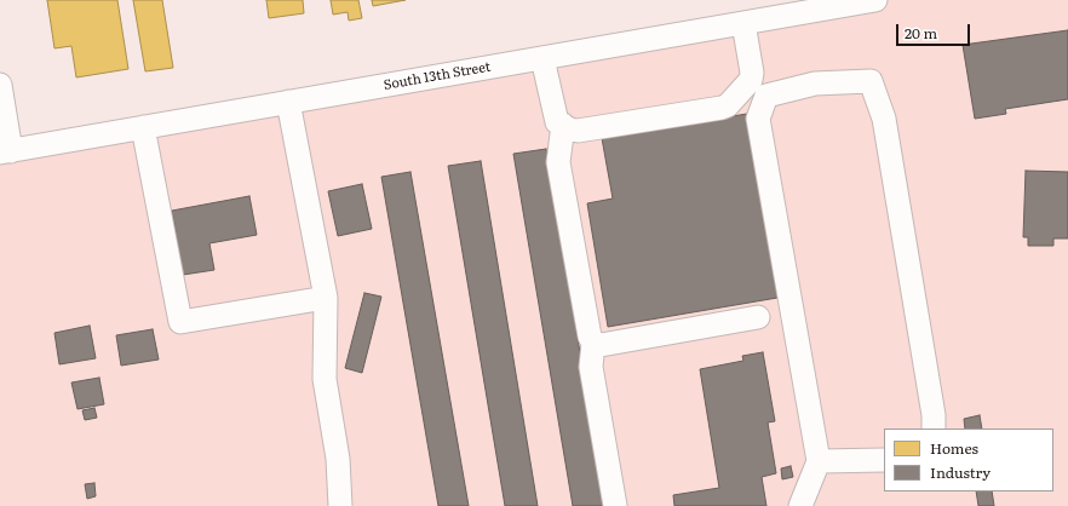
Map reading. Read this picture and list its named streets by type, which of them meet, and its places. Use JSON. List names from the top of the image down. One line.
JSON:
{"streets":{"street":["South 13th Street"]},"legend":["Homes","Industry"],"scale_bar":"20 m"}
